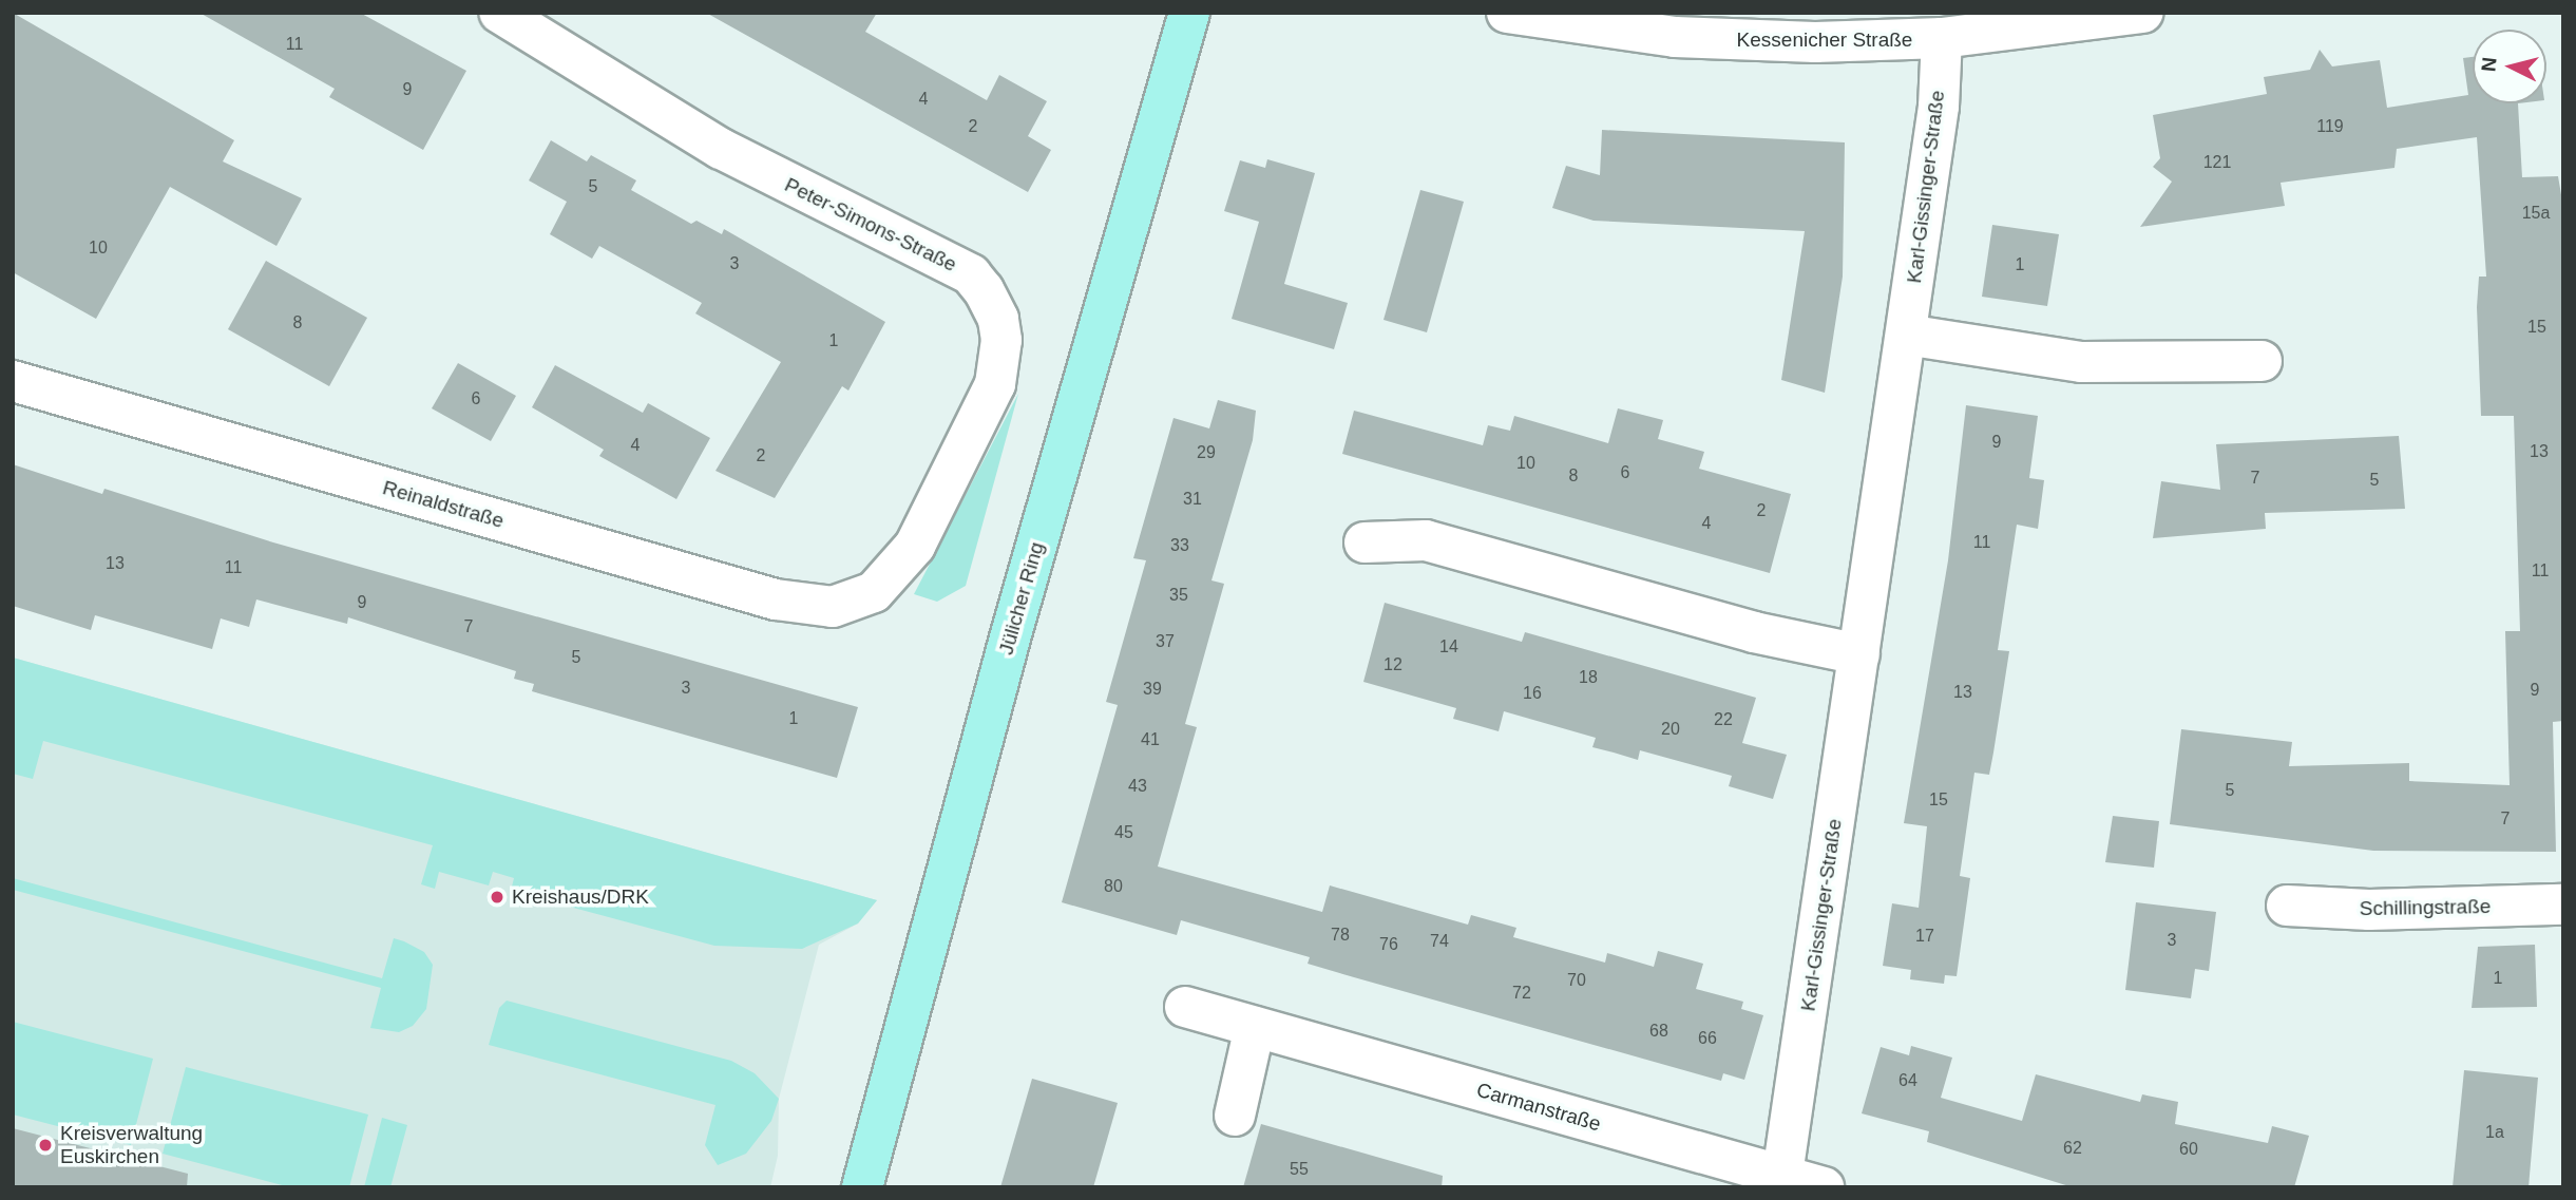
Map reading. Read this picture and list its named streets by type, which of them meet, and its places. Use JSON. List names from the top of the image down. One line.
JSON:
{"streets":{"main road":["Jülicher Ring"],"street":["Kessenicher Straße","Karl-Gissinger-Straße","Peter-Simons-Straße","Reinaldstraße","Schillingstraße","Carmanstraße"]},"crossings":[["Kessenicher Straße","Karl-Gissinger-Straße"],["Karl-Gissinger-Straße","Carmanstraße"],["Peter-Simons-Straße","Reinaldstraße"]],"places":["Kreishaus/DRK","Kreisverwaltung Euskirchen"],"house_numbers":["11","9","4","2","119","121","5","15a","10","3","1","8","15","1","6","9","4","13","29","2","10","6","8","7","5","31","2","4","11","33","13","11","11","35","9","7","37","14","5","12","18","3","39","9","13","16","1","22","20","41","43","5","15","7","45","80","78","17","3","74","76","1","70","72","68","66","64","1a","62","60","55"],"north":"left"}
